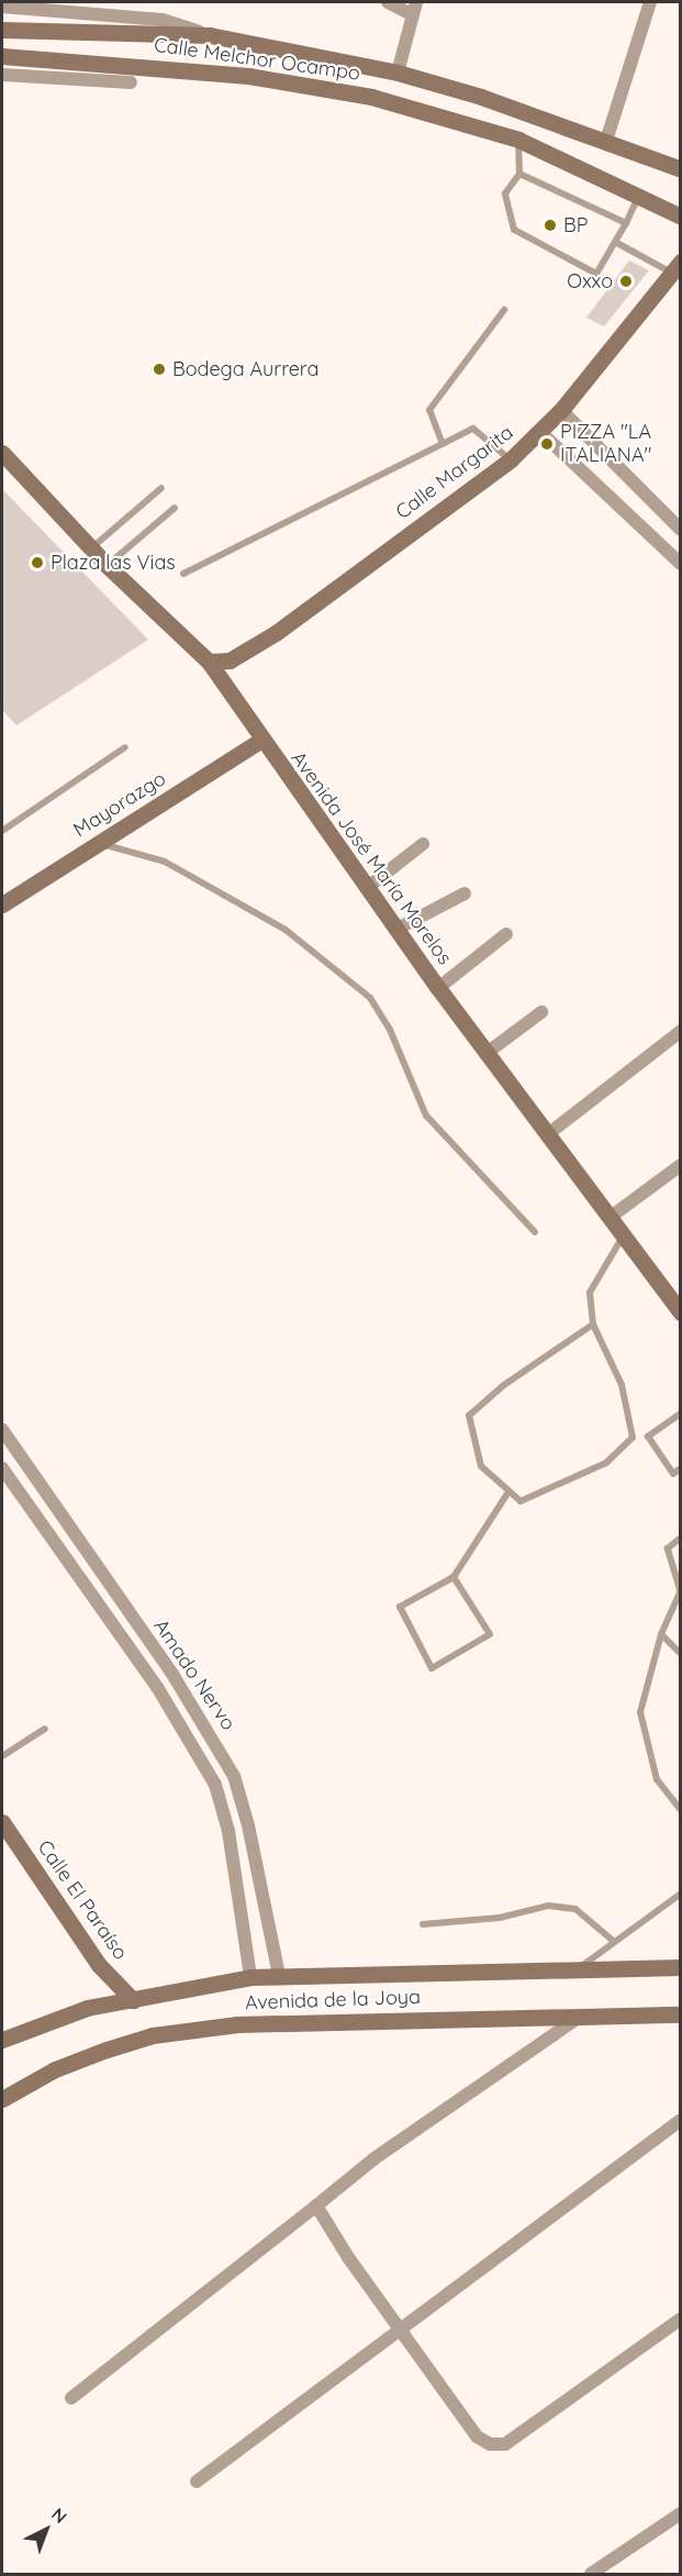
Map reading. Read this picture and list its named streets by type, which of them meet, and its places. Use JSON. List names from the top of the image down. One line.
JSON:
{"streets":{"main road":["Calle Melchor Ocampo","Calle Margarita","Mayorazgo","Avenida José María Morelos","Calle El Paraíso","Avenida de la Joya"],"street":["Amado Nervo"]},"crossings":[["Calle Margarita","Avenida José María Morelos"],["Mayorazgo","Avenida José María Morelos"],["Amado Nervo","Avenida de la Joya"],["Calle El Paraíso","Avenida de la Joya"]],"places":["BP","Oxxo","Bodega Aurrera","PIZZA \"LA ITALIANA\"","Plaza las Vias"],"north":"top right"}
